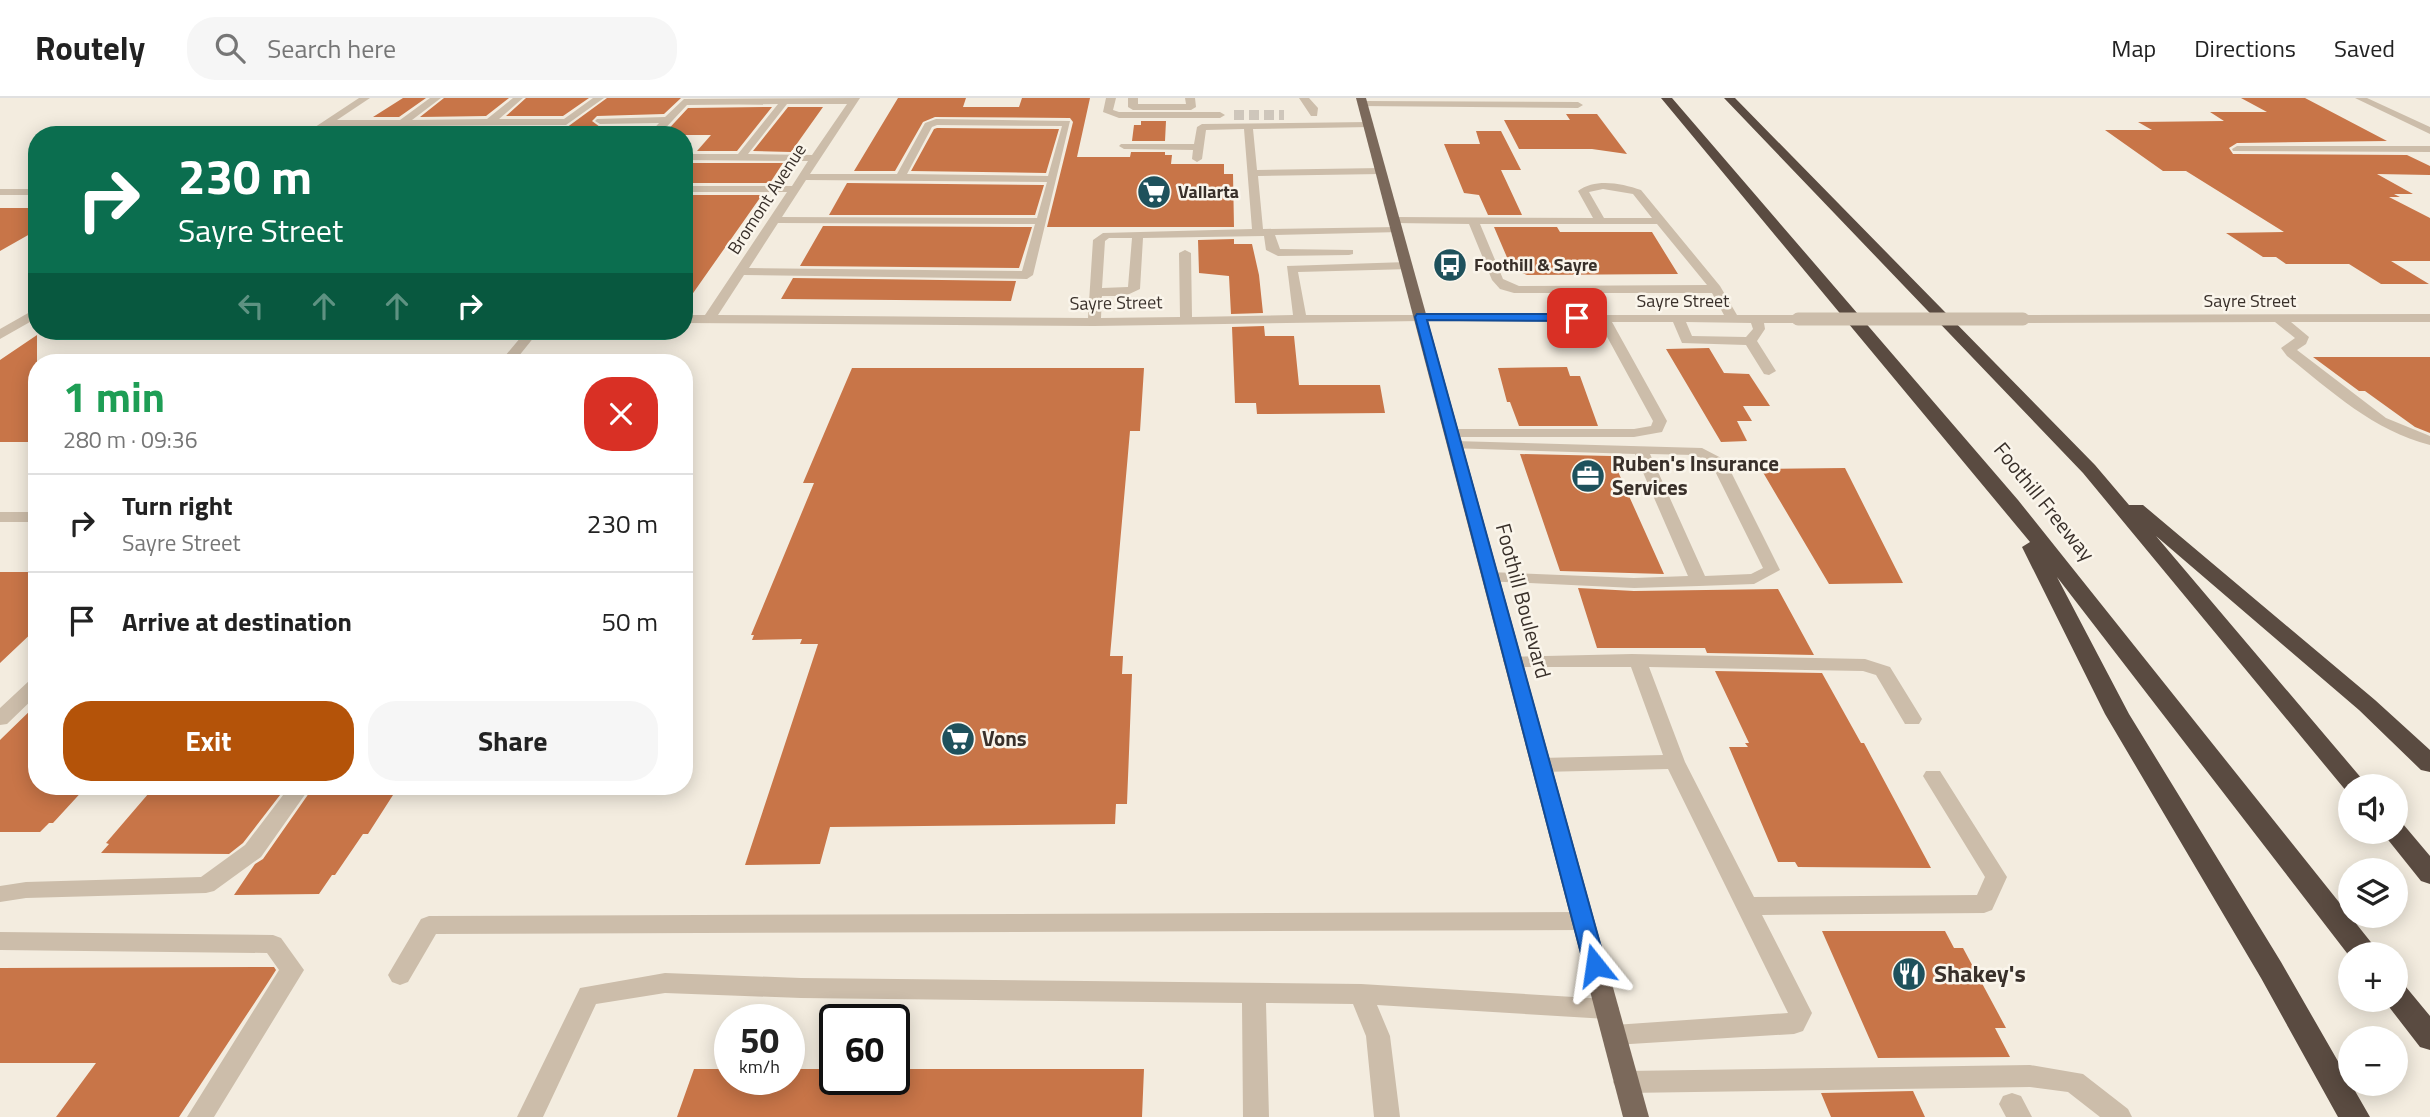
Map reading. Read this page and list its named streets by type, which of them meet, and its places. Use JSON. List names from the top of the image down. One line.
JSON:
{"streets":{"highway":["Foothill Freeway"],"main road":["Foothill Boulevard"],"street":["Bromont Avenue","Sayre Street"]},"crossings":[["Bromont Avenue","Sayre Street"],["Sayre Street","Foothill Boulevard"]],"places":{"supermarket":["Vallarta","Vons"],"bus stop":["Foothill & Sayre"],"office":["Ruben's Insurance Services"],"restaurant":["Shakey's"]},"page":{"header":"Routely","search":"Search here","nav":["Map","Directions","Saved"],"turn":["230 m","Sayre Street"],"heading":["1 min","280 m · 09:36"],"list":[{"name":"Turn right","note":"Sayre Street","value":"230 m"},{"name":"Arrive at destination","value":"50 m"}],"buttons":["Exit","Share"],"map_buttons":["+","−"],"speed":"50 km/h","limit":"60"}}
